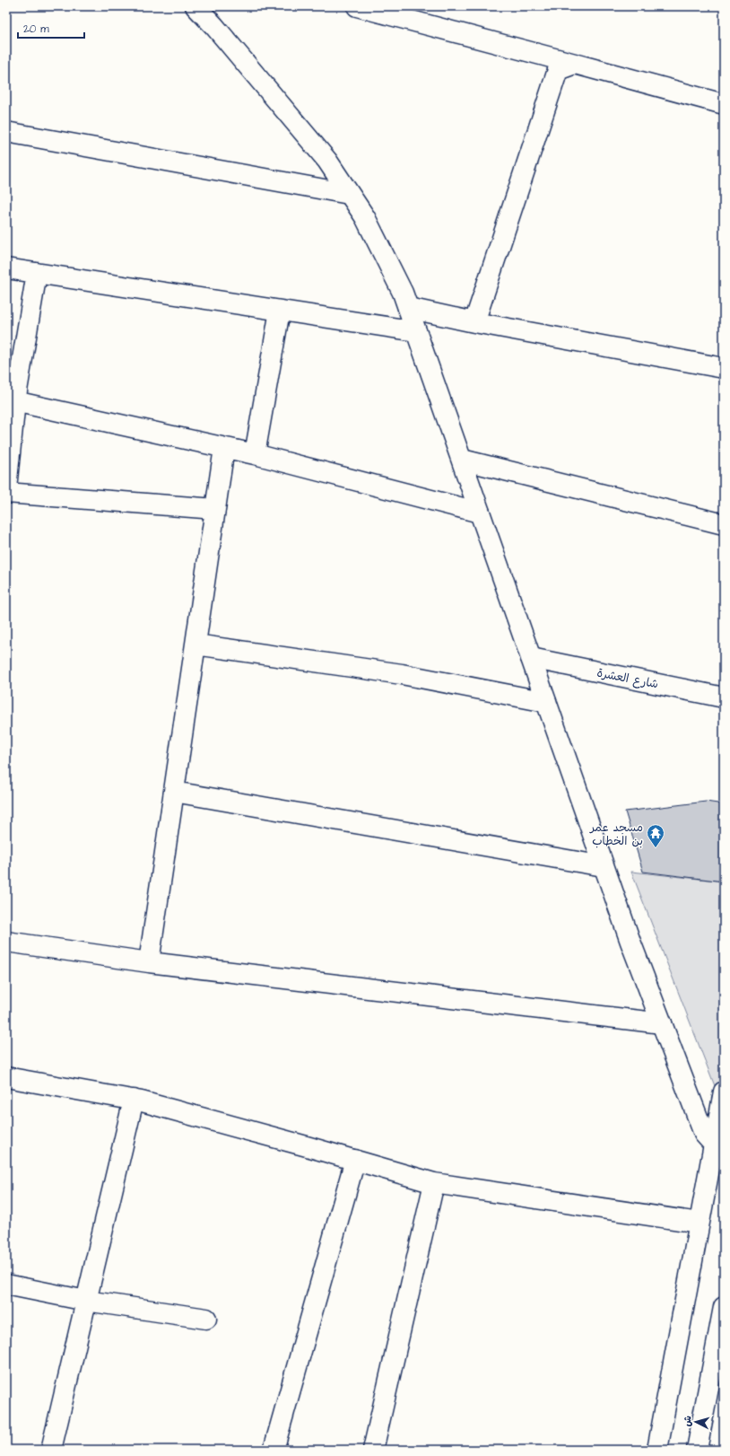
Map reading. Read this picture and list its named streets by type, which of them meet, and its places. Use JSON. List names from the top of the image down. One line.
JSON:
{"streets":{"street":["شارع العشرة"]},"places":{"temple":["مسجد عمر بن الخطاب"]},"scale_bar":"20 m","north":"left"}
